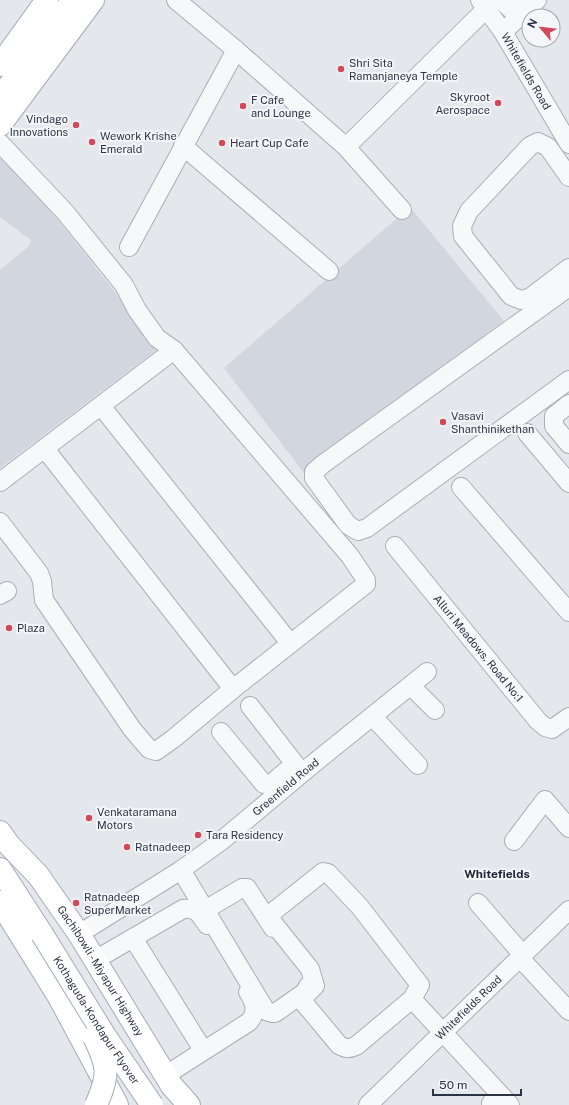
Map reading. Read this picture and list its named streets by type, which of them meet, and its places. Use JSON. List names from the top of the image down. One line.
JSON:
{"streets":{"main road":["Gachibowli - Miyapur Highway","Kothaguda-Kondapur Flyover"],"street":["Whitefields Road","Alluri Meadows, Road No:1","Greenfield Road"]},"crossings":[["Greenfield Road","Gachibowli - Miyapur Highway"]],"districts":["Whitefields"],"places":["Shri Sita Ramanjaneya Temple","Skyroot Aerospace","F Cafe and Lounge","Vindago Innovations","Wework Krishe Emerald","Heart Cup Cafe","Vasavi Shanthinikethan","Plaza","Venkataramana Motors","Tara Residency","Ratnadeep","Ratnadeep SuperMarket"],"scale_bar":"50 m","north":"top left"}
